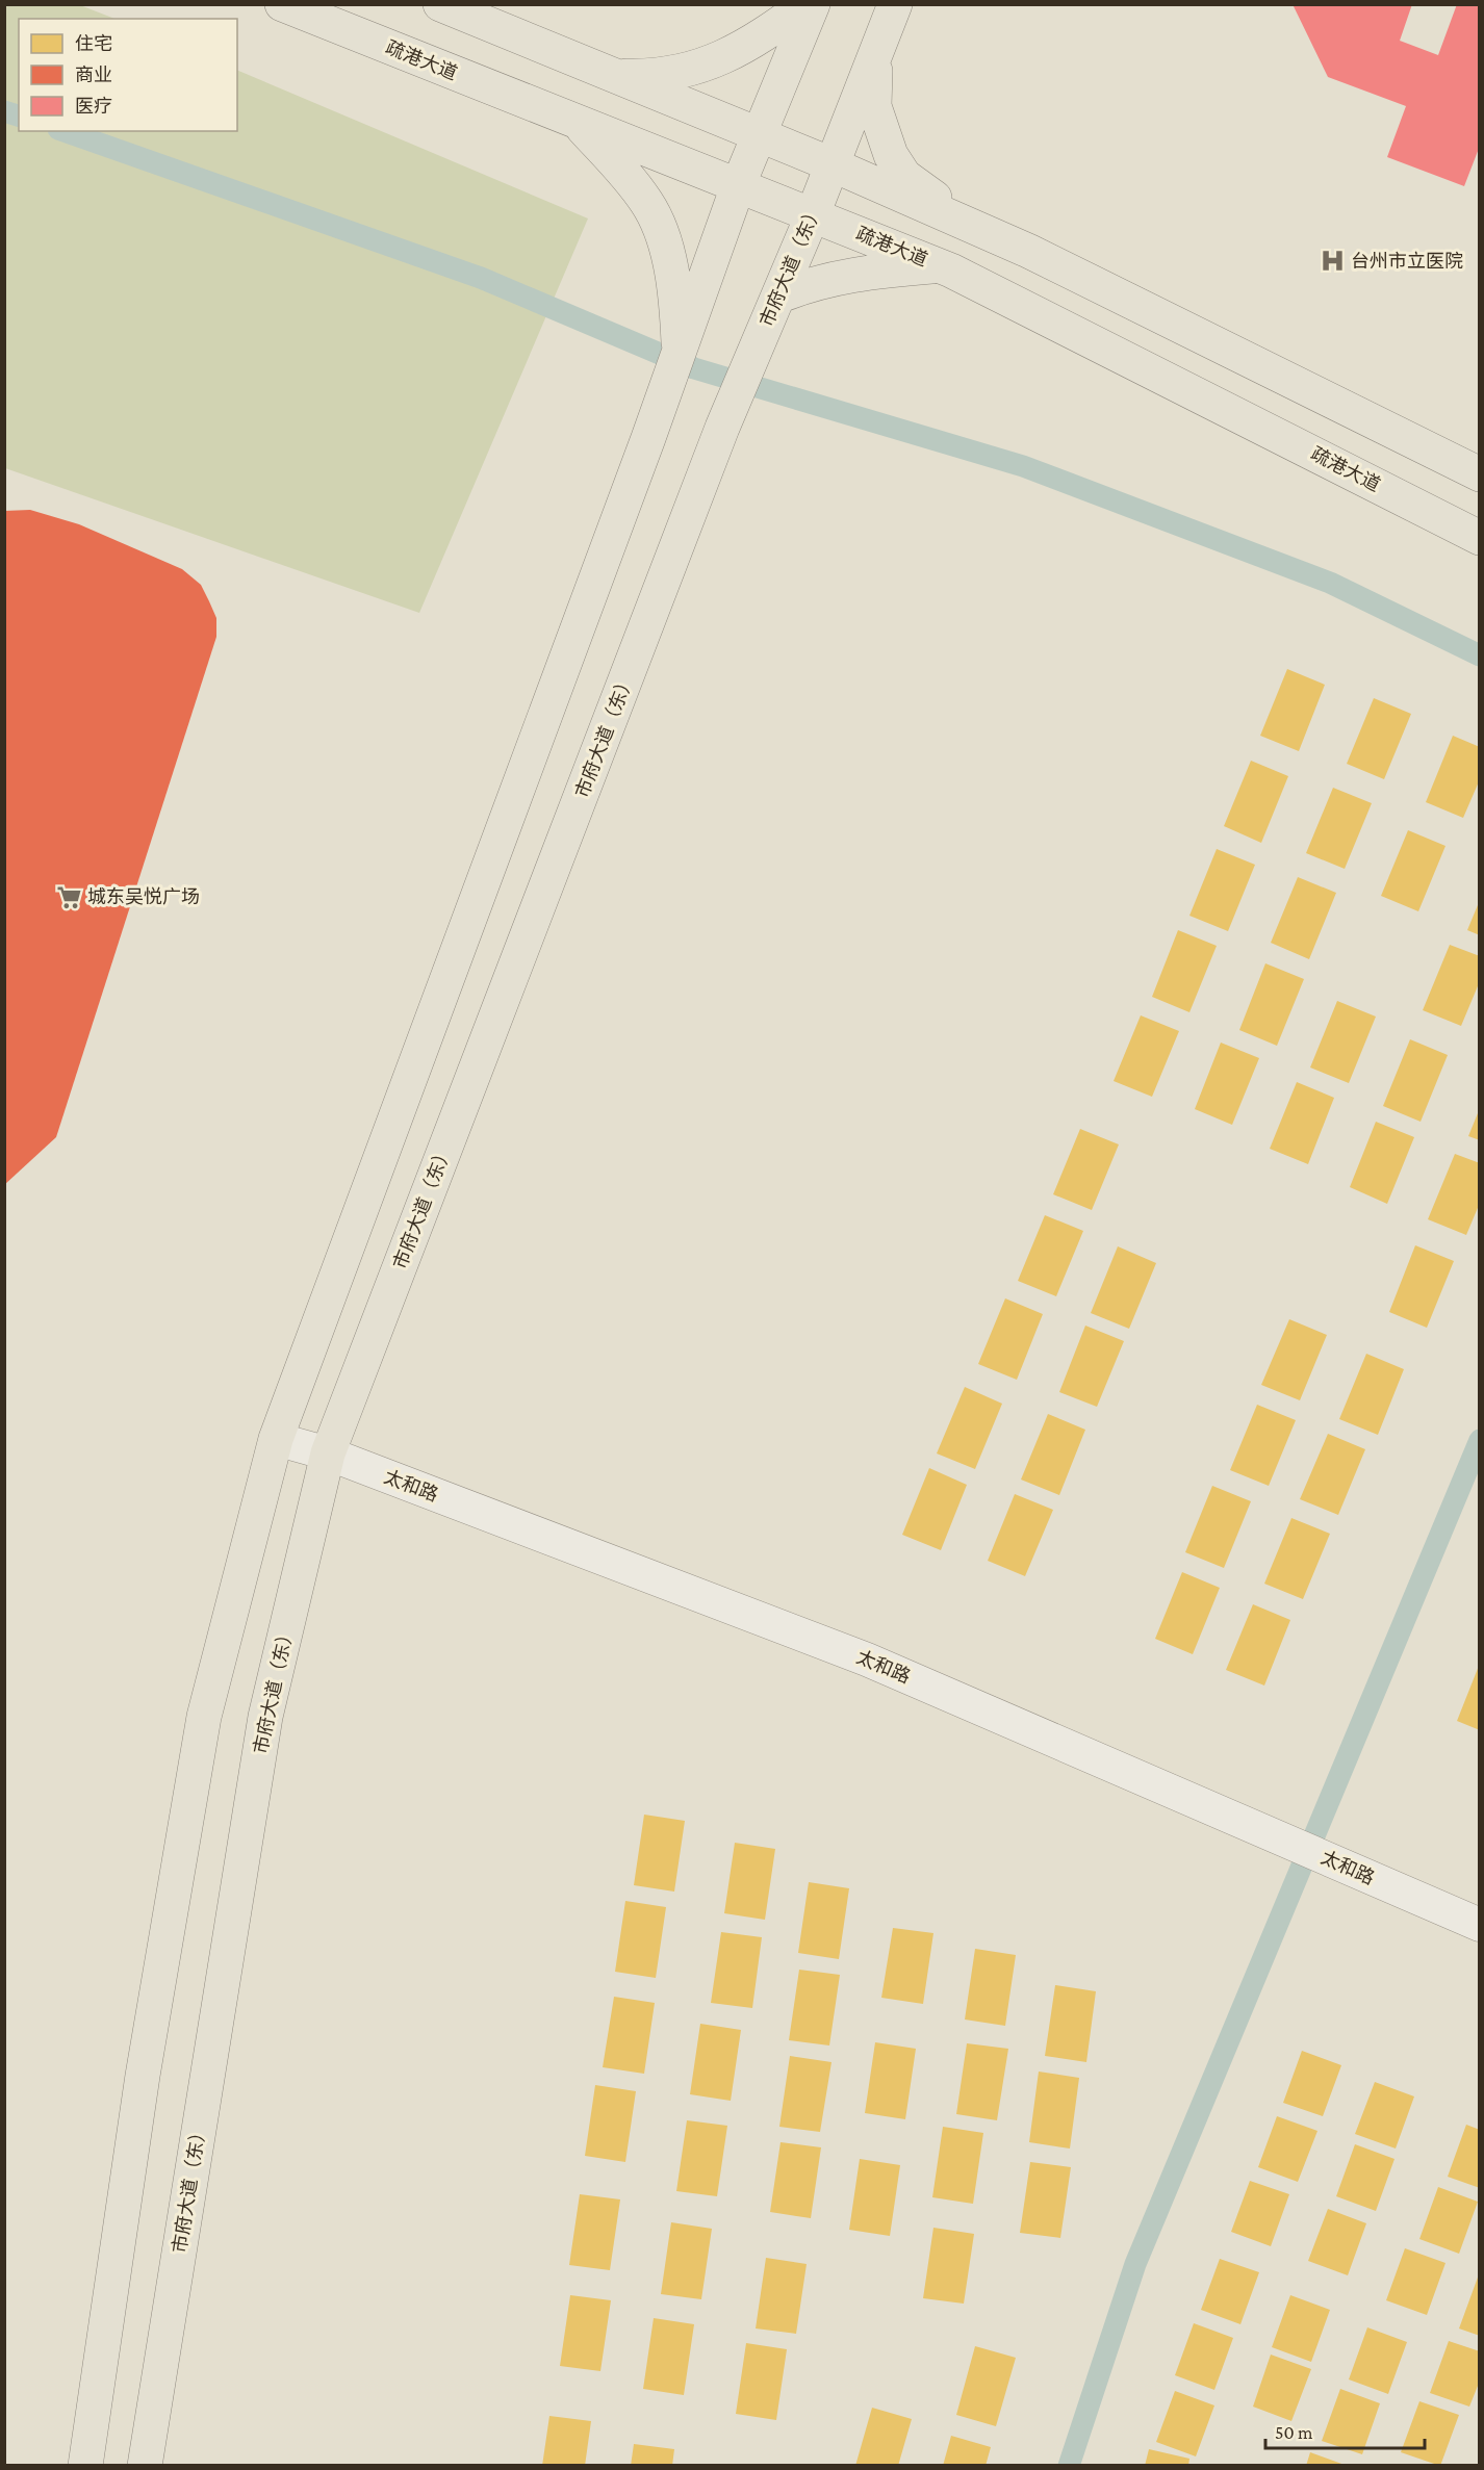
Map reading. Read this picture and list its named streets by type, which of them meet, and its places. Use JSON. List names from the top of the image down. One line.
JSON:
{"streets":{"main road":["疏港大道","市府大道（东）"],"street":["太和路"]},"crossings":[["疏港大道","市府大道（东）"],["市府大道（东）","太和路"]],"places":{"hospital":["台州市立医院"],"supermarket":["城东吴悦广场"]},"legend":["住宅","商业","医疗"],"scale_bar":"50 m"}
